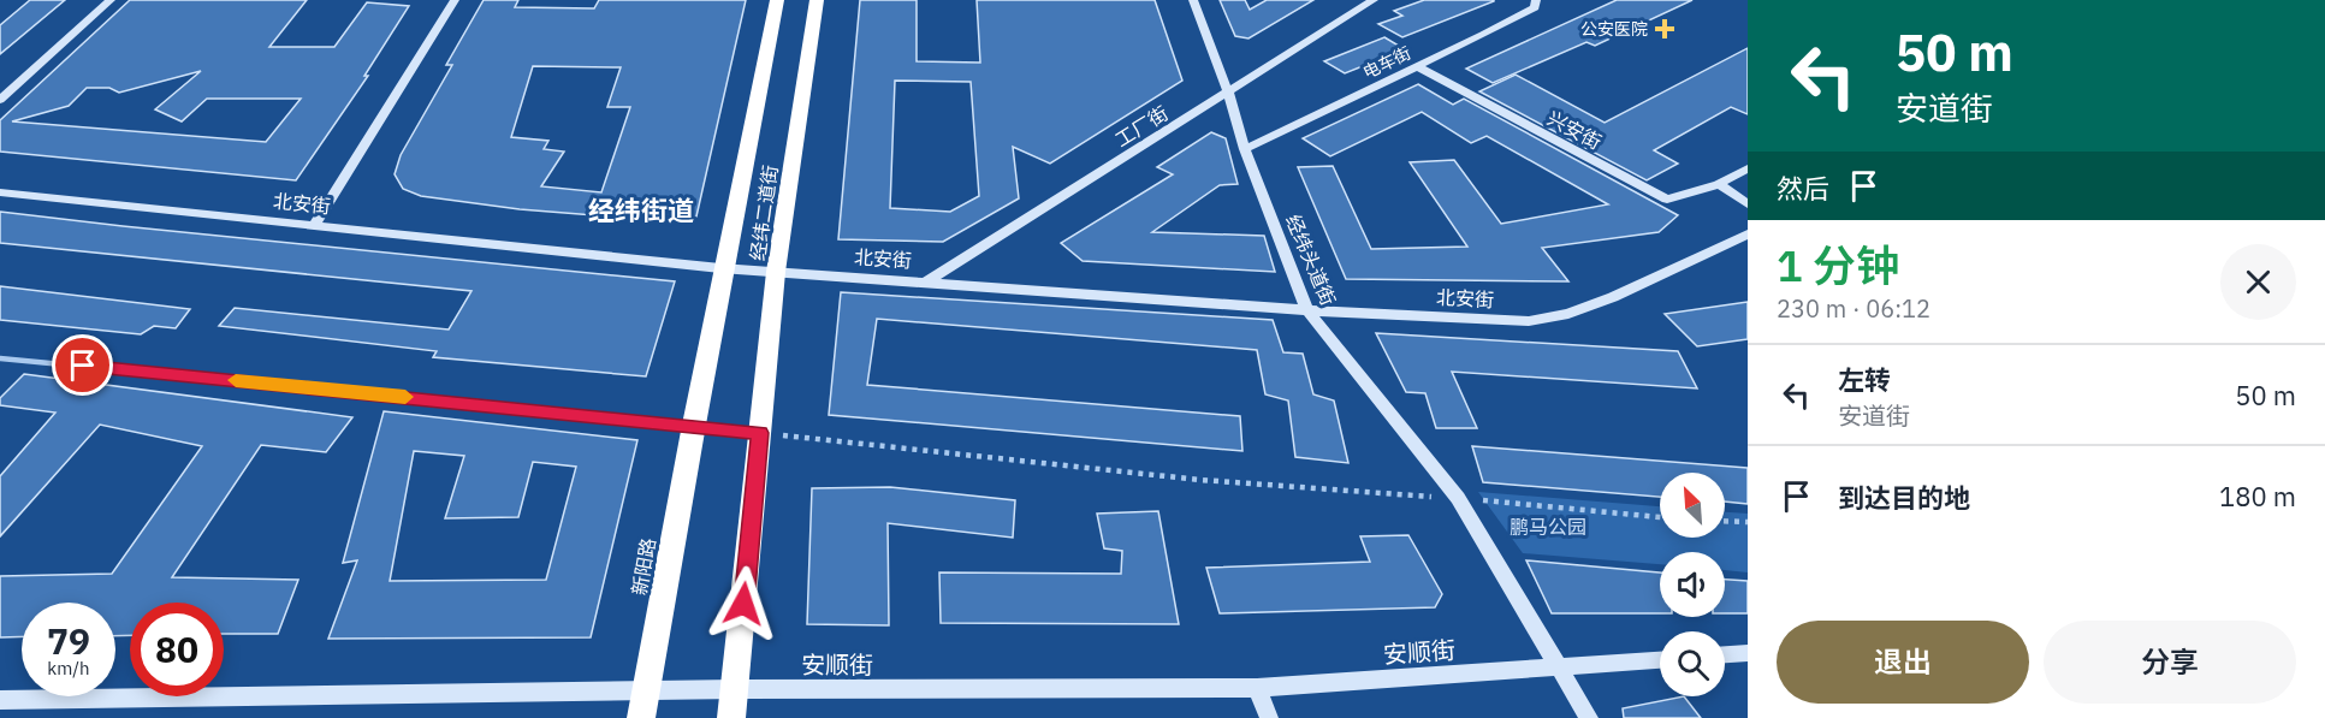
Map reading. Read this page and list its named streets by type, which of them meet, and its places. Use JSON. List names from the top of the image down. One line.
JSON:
{"streets":{"highway":["经纬二道街","新阳路"],"street":["电车街","工厂街","兴安街","北安街","经纬头道街","安顺街"]},"crossings":[["电车街","兴安街"],["电车街","经纬头道街"],["工厂街","北安街"],["工厂街","经纬头道街"],["北安街","经纬二道街"],["北安街","经纬头道街"],["经纬二道街","新阳路"],["经纬头道街","安顺街"],["新阳路","安顺街"]],"districts":["经纬街道"],"parks":["鹏马公园"],"places":{"health":["公安医院"]},"north":"top left","page":{"turn":["50 m","安道街"],"then":"然后","heading":["1 分钟","230 m · 06:12"],"list":[{"name":"左转","note":"安道街","value":"50 m"},{"name":"到达目的地","value":"180 m"}],"speed":"79 km/h","limit":"80","buttons":["退出","分享"]}}
